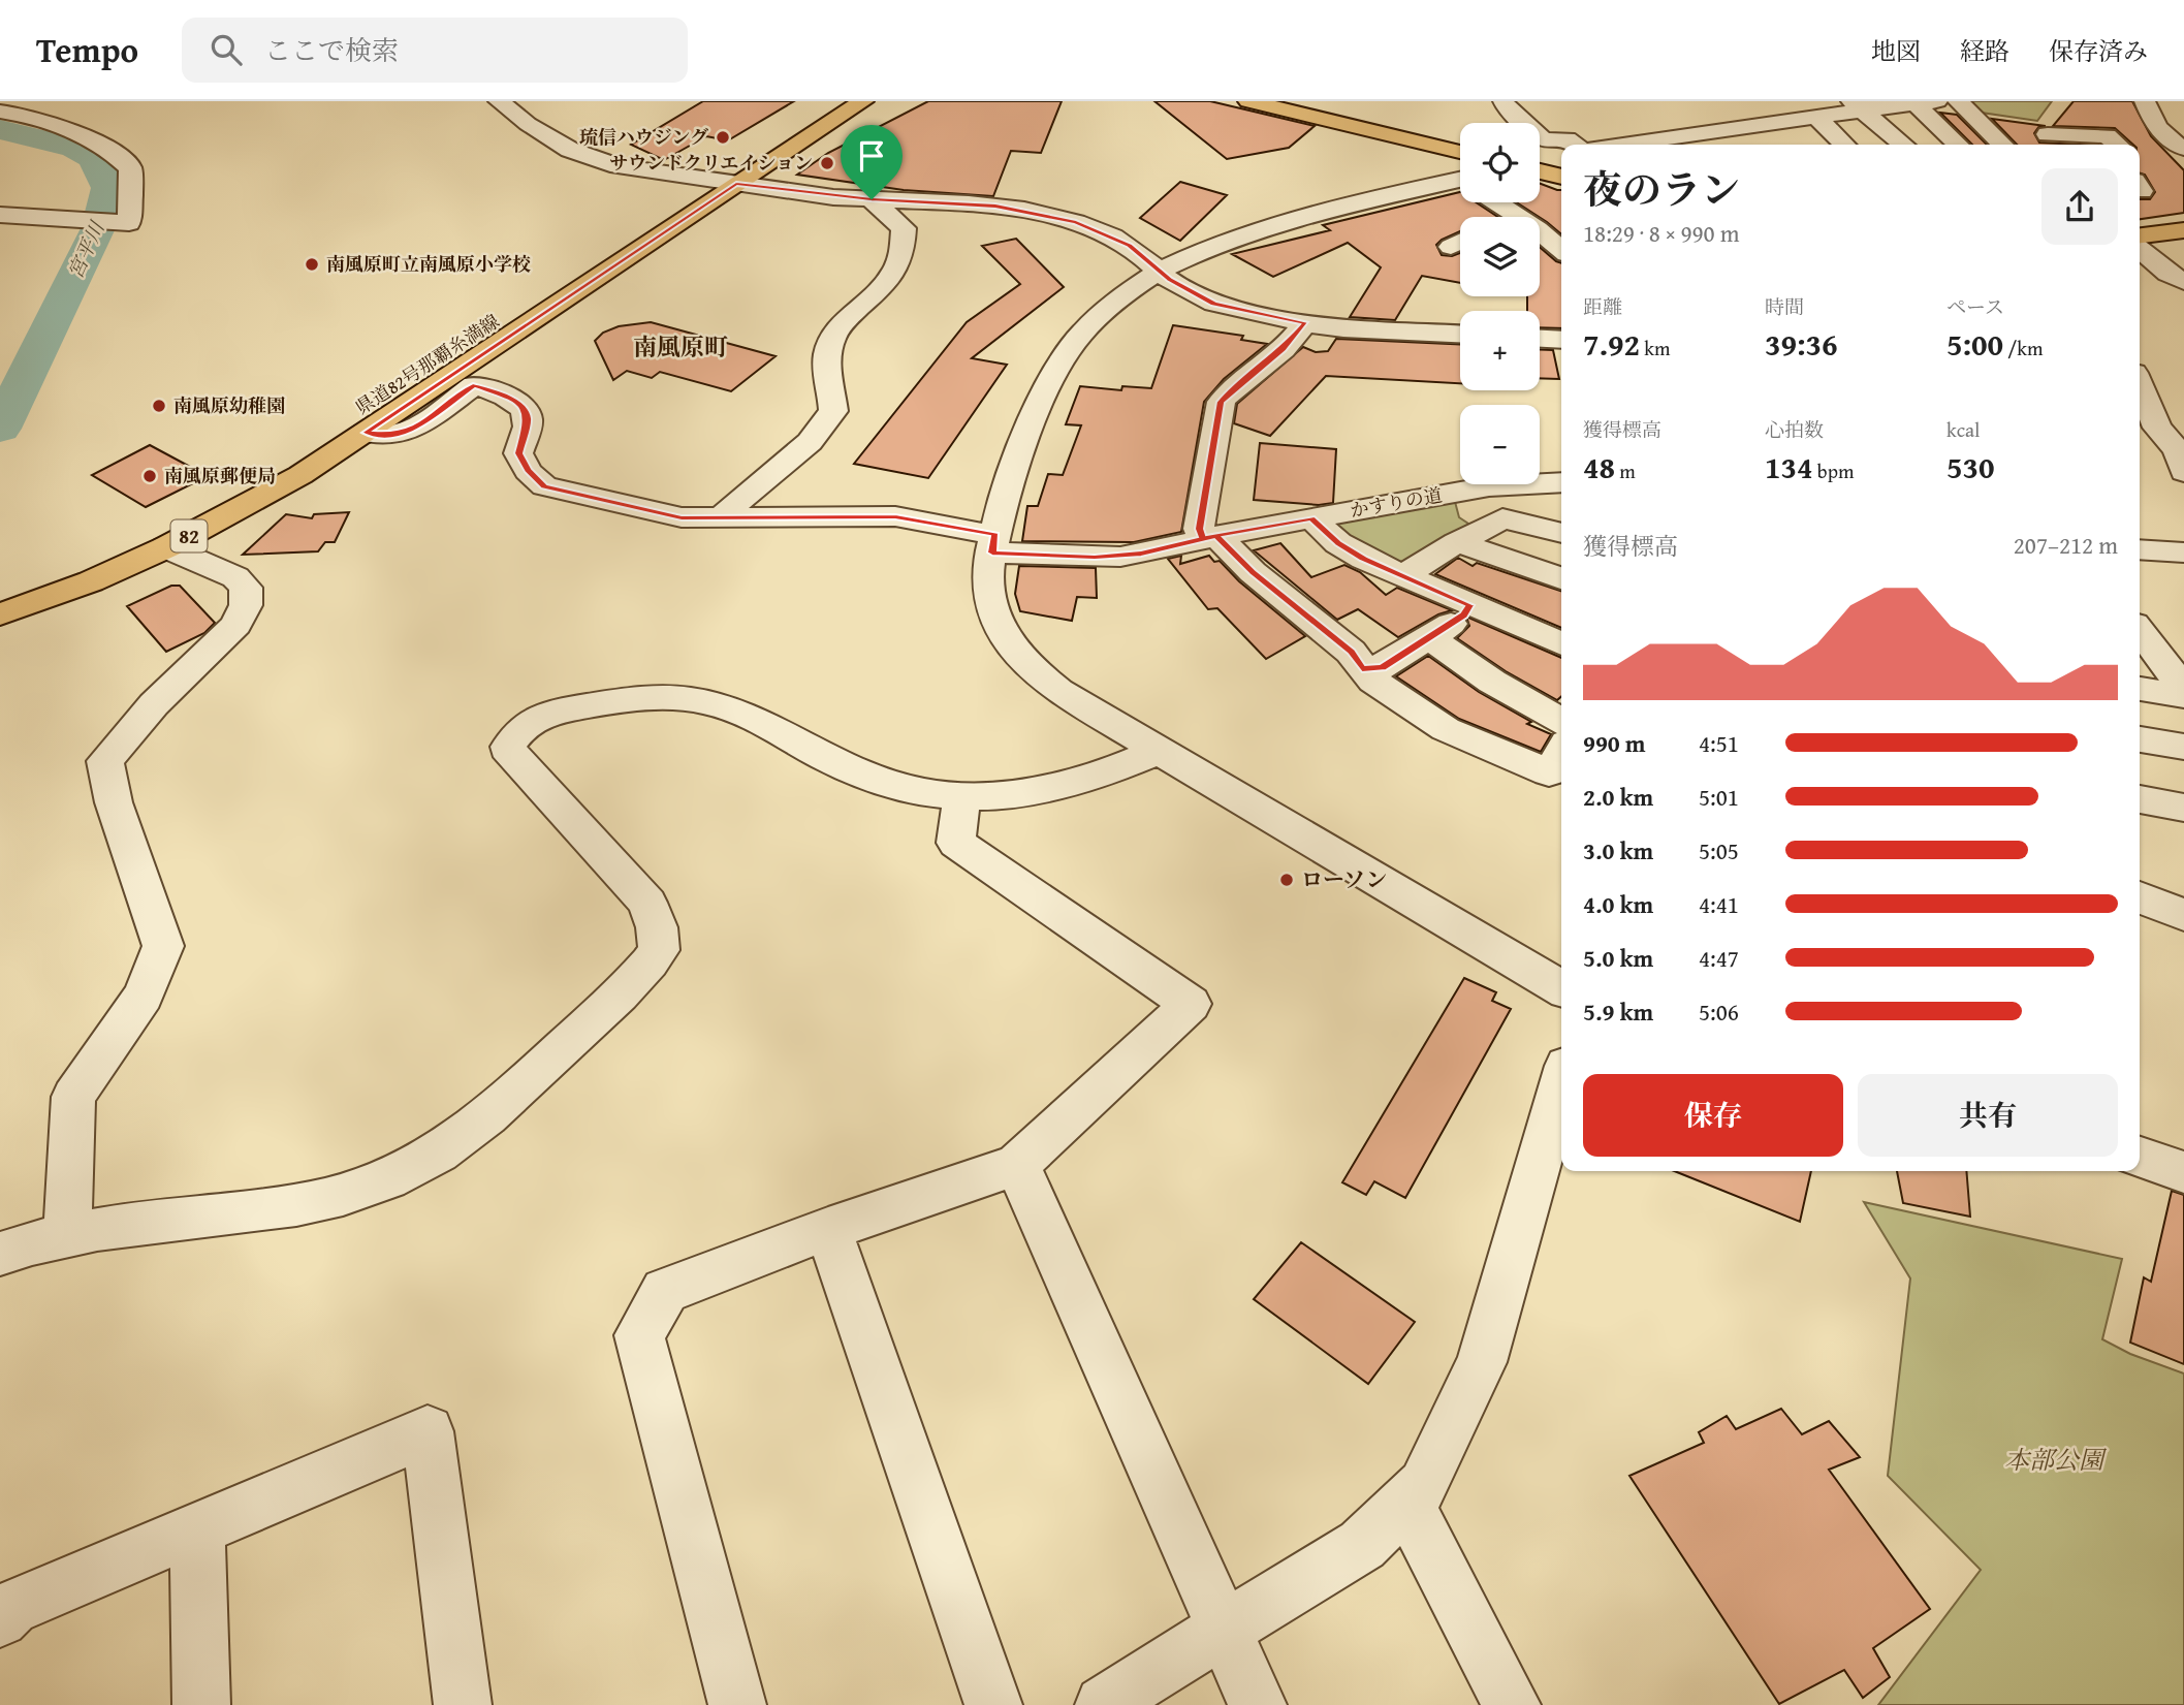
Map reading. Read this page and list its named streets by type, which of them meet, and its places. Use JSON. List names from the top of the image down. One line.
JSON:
{"streets":{"main road":["県道82号那覇糸満線","82"],"street":["かすりの道"]},"crossings":[["県道82号那覇糸満線","かすりの道"]],"districts":["南風原町"],"water":["宮平川"],"parks":["本部公園"],"places":["琉信ハウジング","サウンドクリエイション","南風原町立南風原小学校","南風原幼稚園","南風原郵便局","ローソン"],"page":{"header":"Tempo","search":"ここで検索","nav":["地図","経路","保存済み"],"map_buttons":["+","−"],"heading":["夜のラン","18:29 · 8 × 990 m"],"stats":[["距離","7.92 km"],["時間","39:36"],["ペース","5:00 /km"],["獲得標高","48 m"],["心拍数","134 bpm"],["kcal","530"]],"chart":["獲得標高","207–212 m"],"list":[{"name":"990 m","note":"4:51"},{"name":"2.0 km","note":"5:01"},{"name":"3.0 km","note":"5:05"},{"name":"4.0 km","note":"4:41"},{"name":"5.0 km","note":"4:47"},{"name":"5.9 km","note":"5:06"}],"buttons":["保存","共有"]}}
